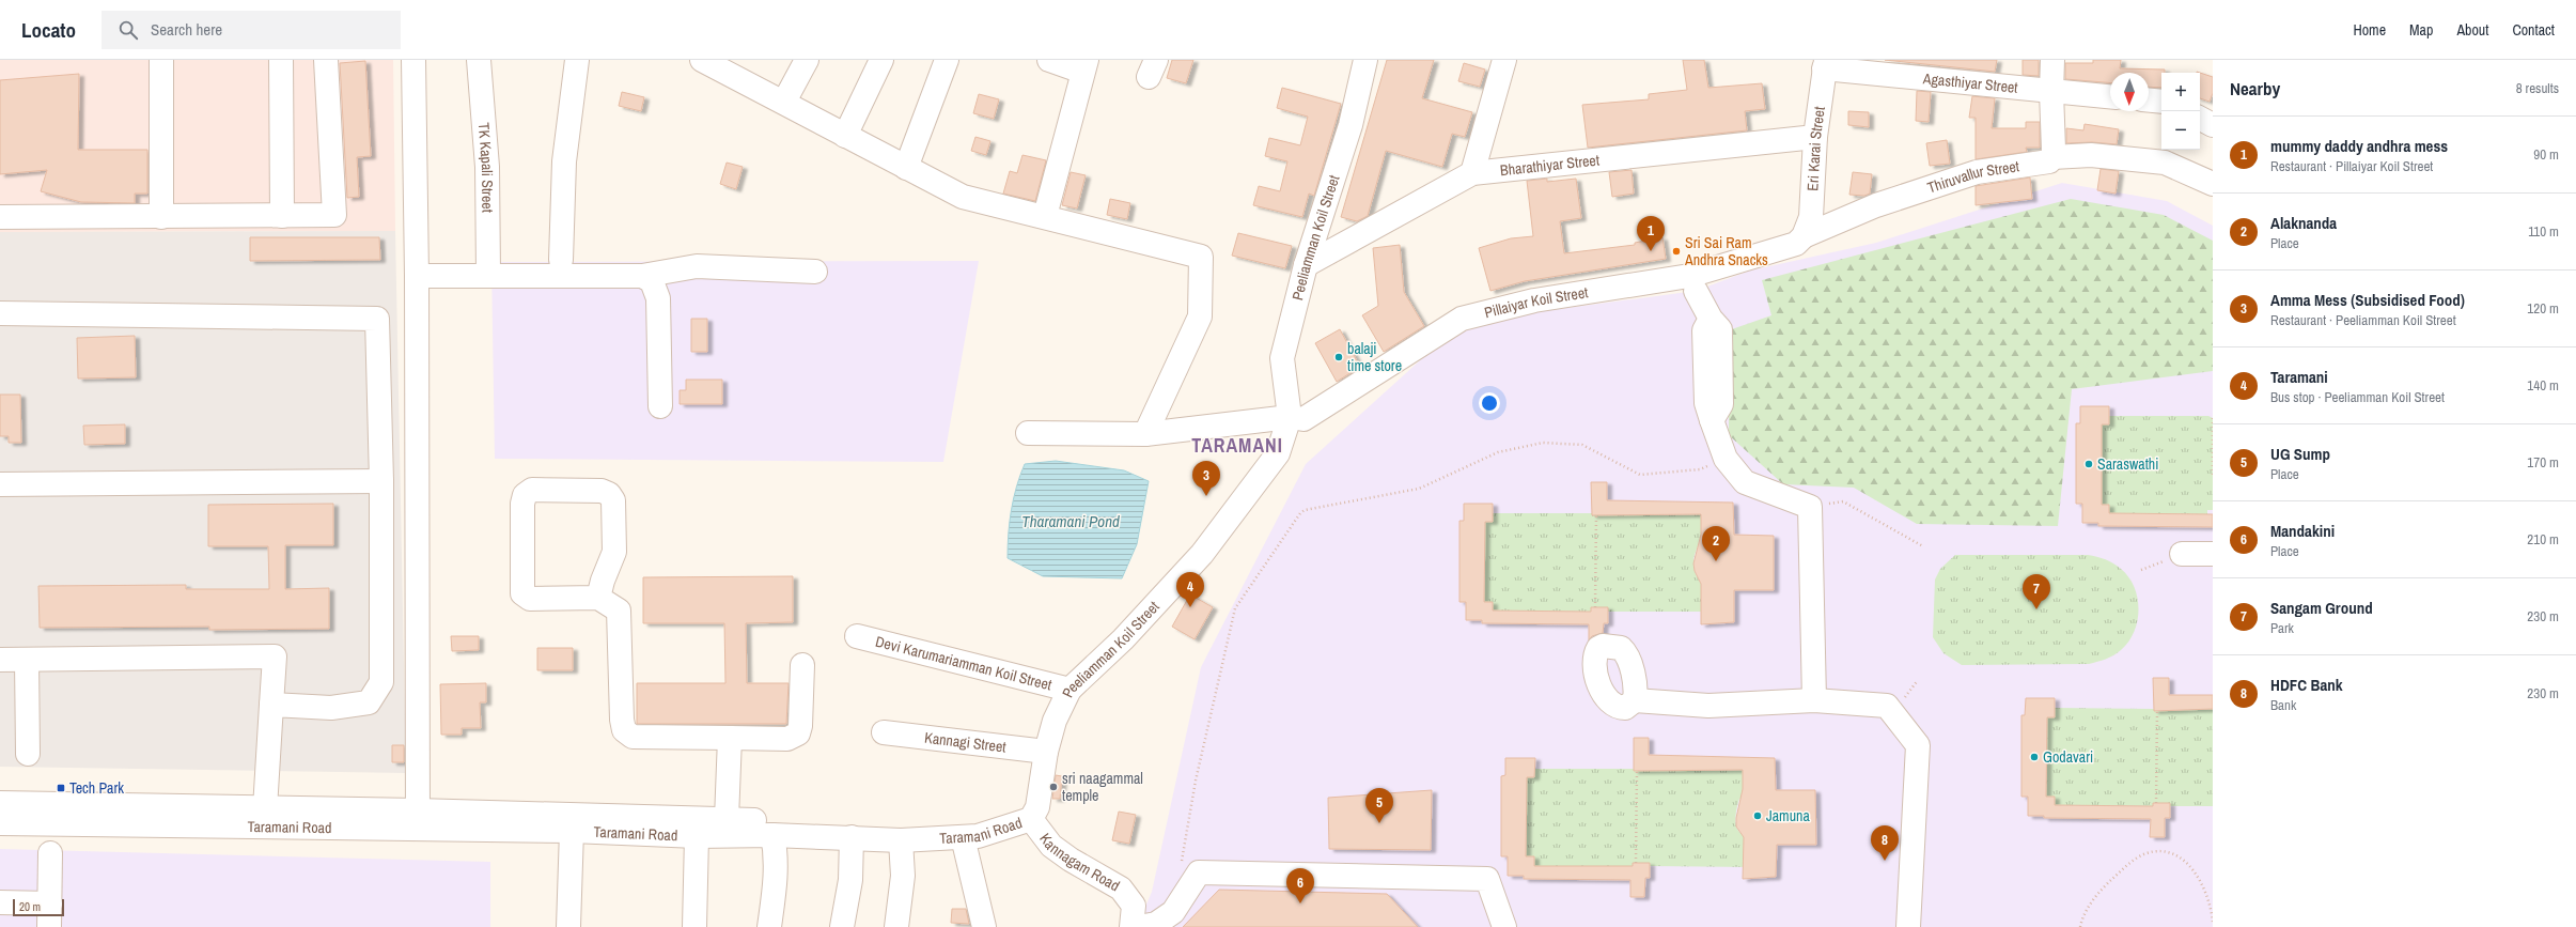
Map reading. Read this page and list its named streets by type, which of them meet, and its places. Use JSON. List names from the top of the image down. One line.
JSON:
{"streets":{"street":["Agasthiyar Street","Eri Karai Street","Bharathiyar Street","TK Kapali Street","Thiruvallur Street","Peeliamman Koil Street","Pillaiyar Koil Street","Devi Karumariamman Koil Street","Kannagi Street","Taramani Road","Kannagam Road"]},"crossings":[["Agasthiyar Street","Eri Karai Street"],["Eri Karai Street","Bharathiyar Street"],["Eri Karai Street","Thiruvallur Street"],["Eri Karai Street","Pillaiyar Koil Street"],["Bharathiyar Street","Peeliamman Koil Street"],["Thiruvallur Street","Pillaiyar Koil Street"],["Peeliamman Koil Street","Pillaiyar Koil Street"],["Peeliamman Koil Street","Devi Karumariamman Koil Street"],["Peeliamman Koil Street","Kannagi Street"],["Peeliamman Koil Street","Taramani Road"],["Peeliamman Koil Street","Kannagam Road"],["Taramani Road","Kannagam Road"]],"districts":["TARAMANI"],"water":["Tharamani Pond"],"places":{"other":["Sri Sai Ram Andhra Snacks","balaji time store","Saraswathi","Godavari","sri naagammal temple","Jamuna"],"transit":["Tech Park"]},"scale_bar":"20 m","north":"bottom","page":{"header":"Locato","search":"Search here","nav":["Home","Map","About","Contact"],"heading":["Nearby","8 results"],"map_buttons":["+","−"],"list":[{"mark":"1","name":"mummy daddy andhra mess","note":"Restaurant · Pillaiyar Koil Street","value":"90 m"},{"mark":"2","name":"Alaknanda","note":"Place","value":"110 m"},{"mark":"3","name":"Amma Mess (Subsidised Food)","note":"Restaurant · Peeliamman Koil Street","value":"120 m"},{"mark":"4","name":"Taramani","note":"Bus stop · Peeliamman Koil Street","value":"140 m"},{"mark":"5","name":"UG Sump","note":"Place","value":"170 m"},{"mark":"6","name":"Mandakini","note":"Place","value":"210 m"},{"mark":"7","name":"Sangam Ground","note":"Park","value":"230 m"},{"mark":"8","name":"HDFC Bank","note":"Bank","value":"230 m"}],"pins":["1","3","2","4","7","5","8","6"],"scale":"20 m"}}
